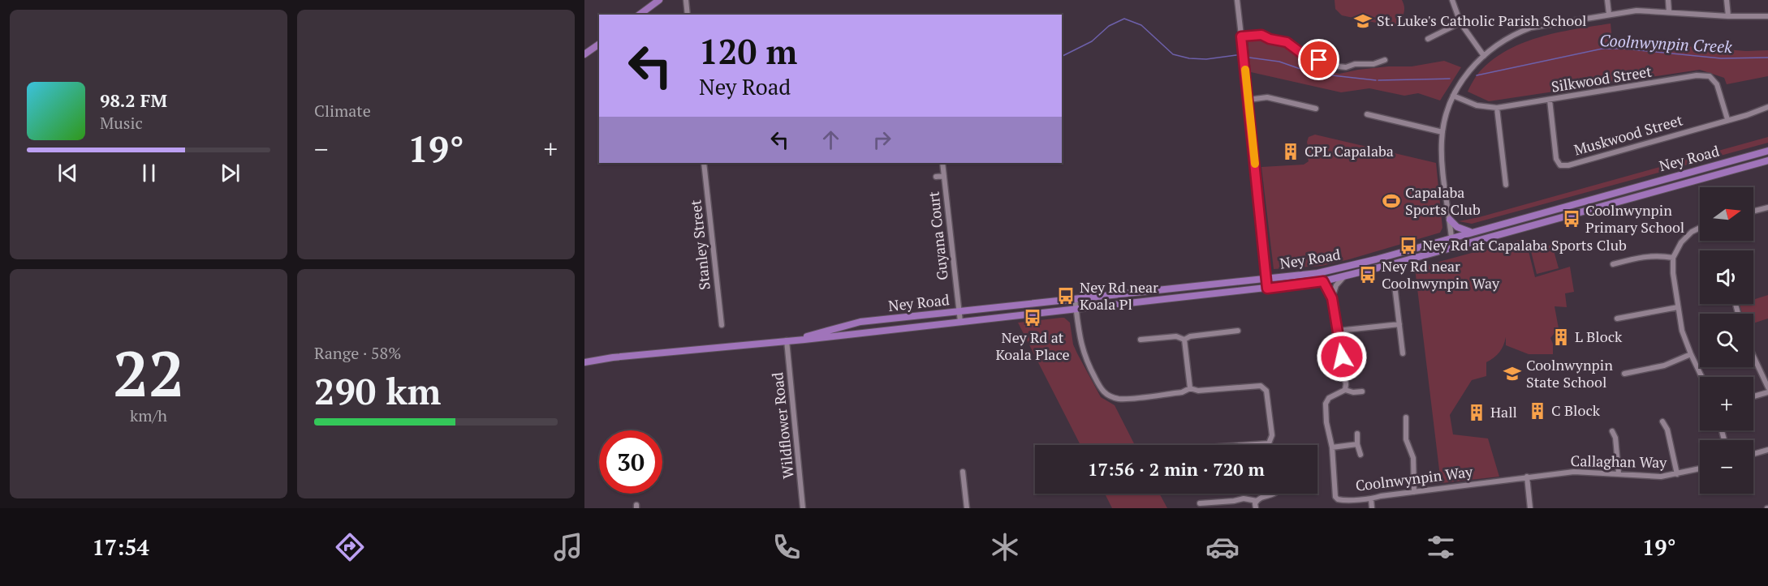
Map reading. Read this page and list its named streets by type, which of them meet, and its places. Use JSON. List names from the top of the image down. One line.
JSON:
{"streets":{"main road":["Ney Road"],"street":["Silkwood Street","Muskwood Street","Guyana Court","Stanley Street","Wildflower Road","Callaghan Way","Coolnwynpin Way"]},"crossings":[["Silkwood Street","Muskwood Street"],["Ney Road","Guyana Court"],["Ney Road","Wildflower Road"],["Callaghan Way","Coolnwynpin Way"]],"water":["Coolnwynpin Creek"],"places":{"school or university":["St. Luke's Catholic Parish School","Coolnwynpin State School"],"building":["CPL Capalaba","L Block","C Block","Hall"],"sports":["Capalaba Sports Club"],"bus stop":["Coolnwynpin Primary School","Ney Rd at Capalaba Sports Club","Ney Rd near Coolnwynpin Way","Ney Rd near Koala Pl","Ney Rd at Koala Place"]},"north":"right","page":{"tile":["Climate",["22","km/h"],["Range · 58%","290 km"]],"turn":["120 m","Ney Road"],"song":["98.2 FM","Music"],"heat":["−","19°","+"],"map_buttons":["+","−"],"limit":"30","trip":"17:56 · 2 min · 720 m","tabs":["17:54","19°"]}}
